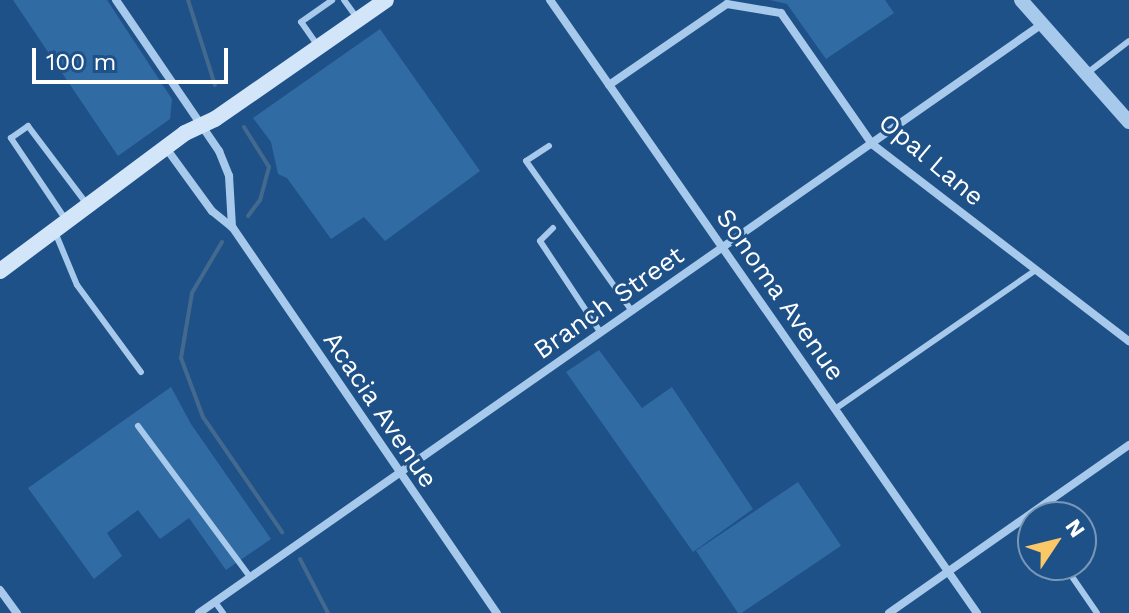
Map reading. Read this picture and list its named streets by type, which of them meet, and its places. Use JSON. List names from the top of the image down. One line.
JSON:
{"streets":{"street":["Opal Lane","Sonoma Avenue","Branch Street","Acacia Avenue"]},"crossings":[["Opal Lane","Sonoma Avenue"],["Opal Lane","Branch Street"],["Sonoma Avenue","Branch Street"],["Branch Street","Acacia Avenue"]],"scale_bar":"100 m","north":"top right"}
